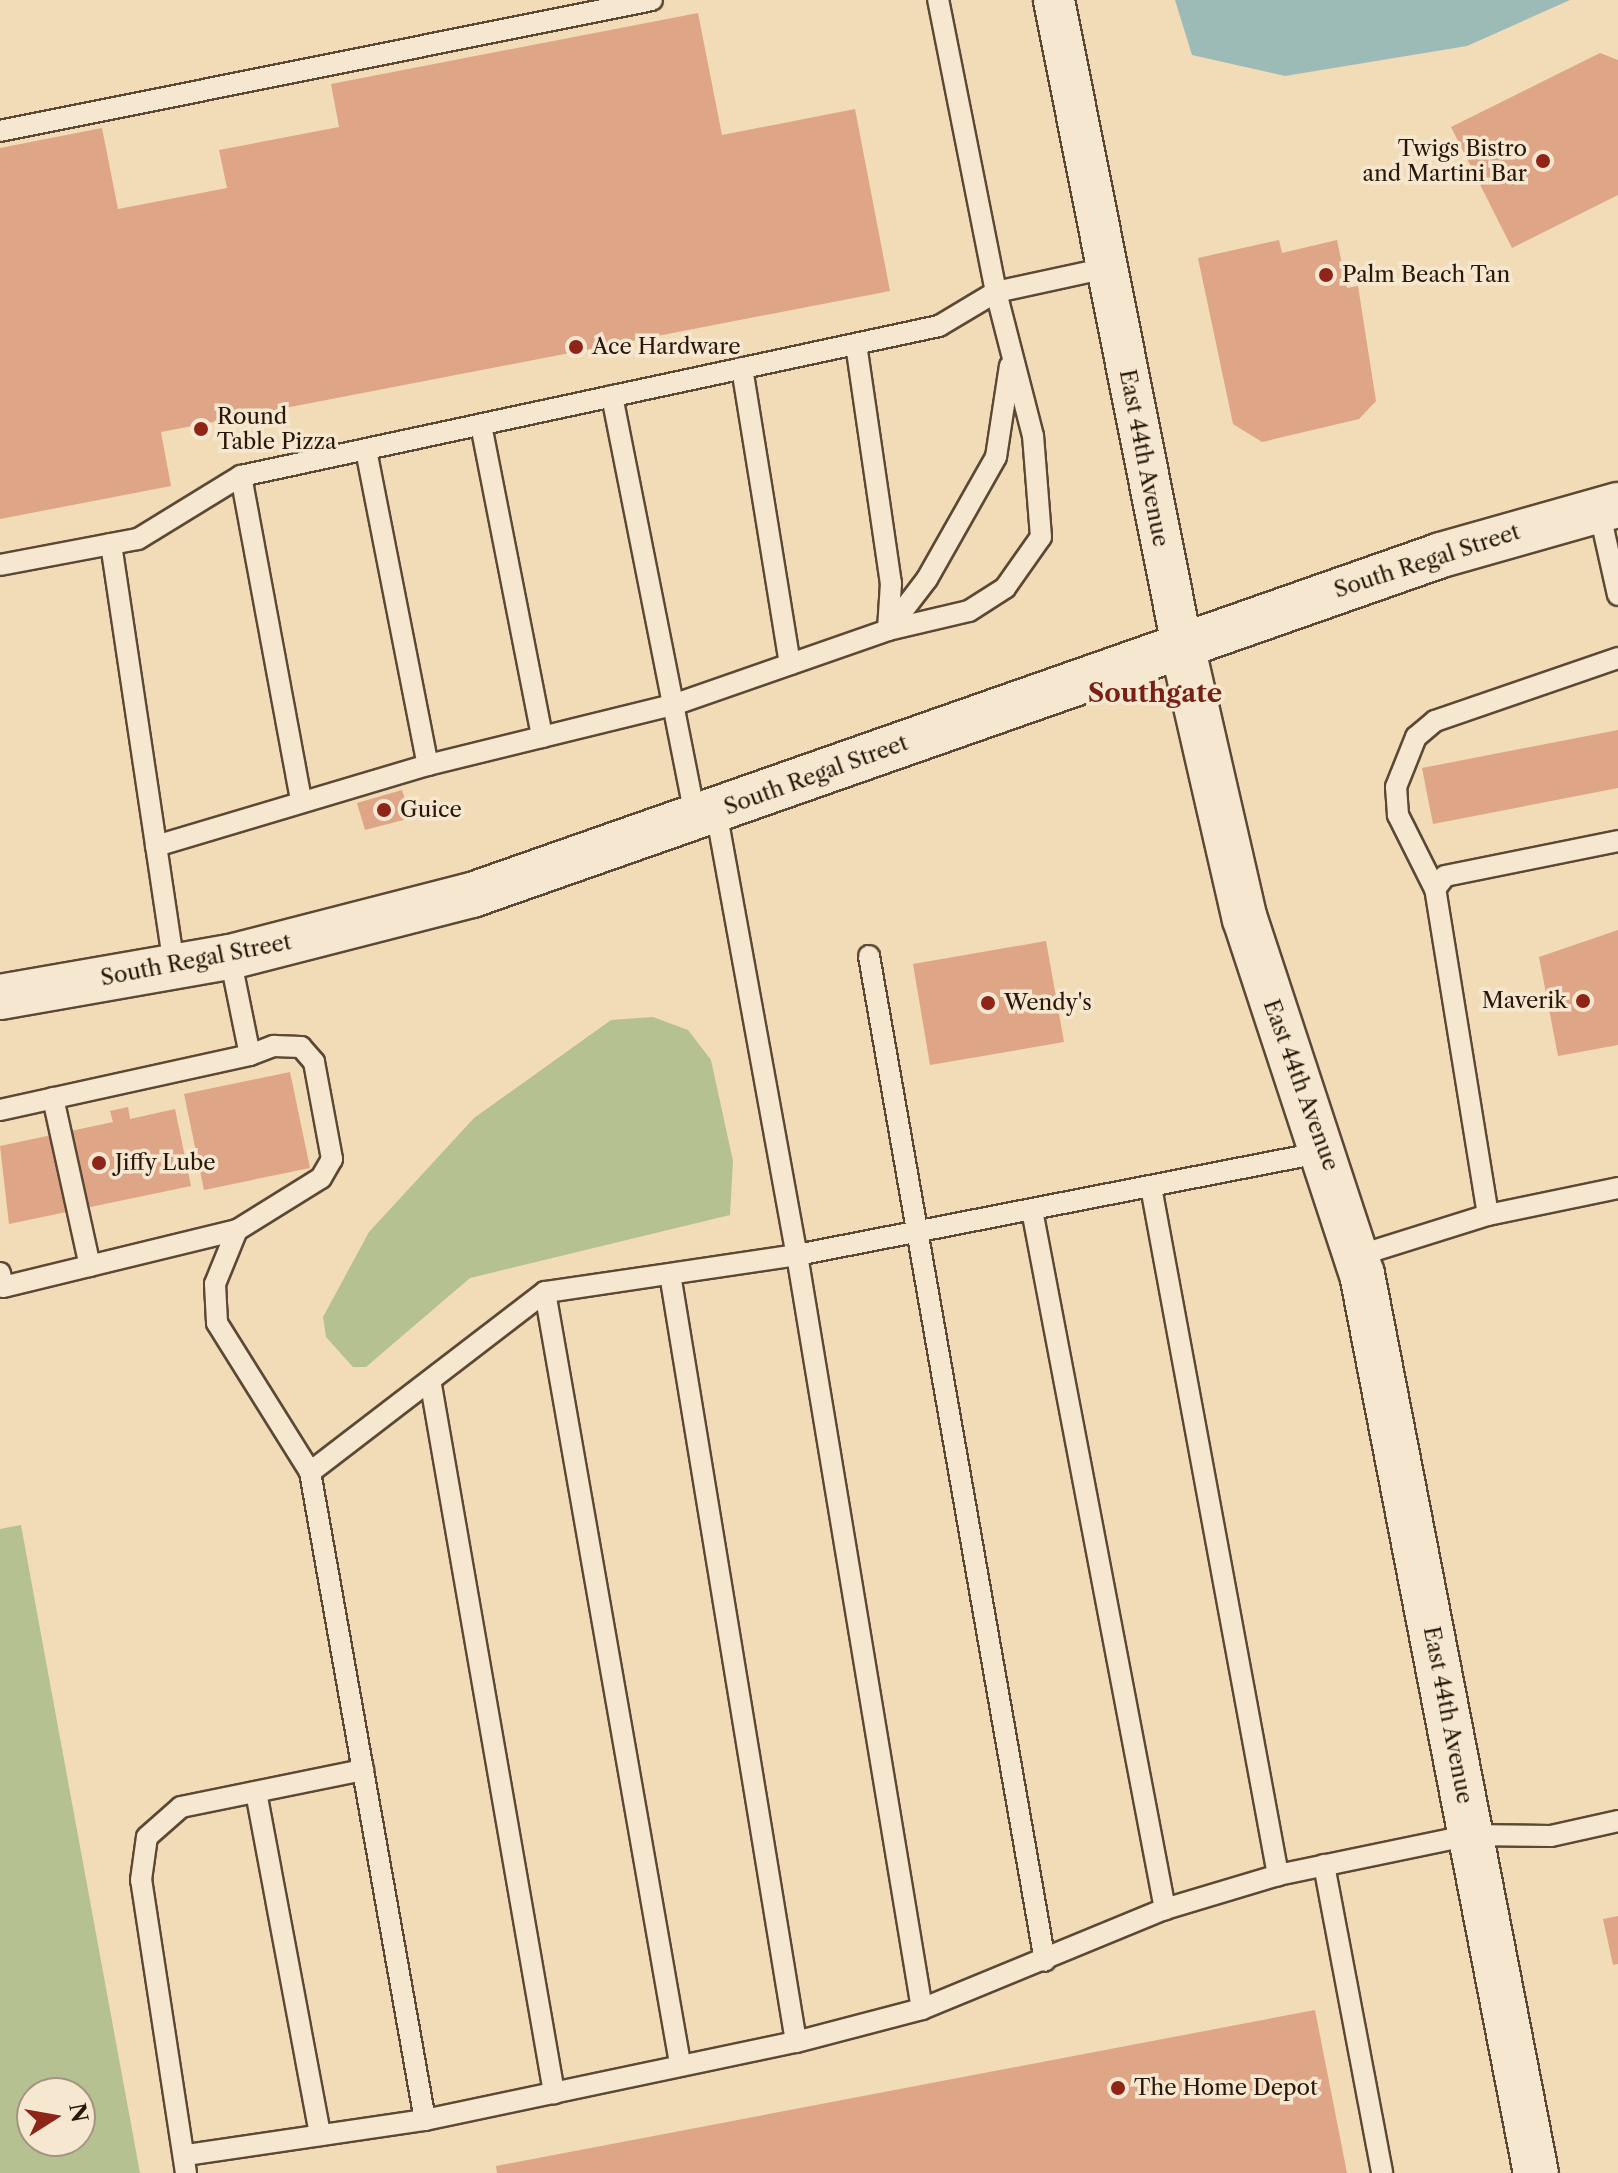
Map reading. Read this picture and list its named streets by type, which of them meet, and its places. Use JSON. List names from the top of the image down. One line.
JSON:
{"streets":{"main road":["East 44th Avenue","South Regal Street"]},"crossings":[["East 44th Avenue","South Regal Street"]],"districts":["Southgate"],"places":["Twigs Bistro and Martini Bar","Palm Beach Tan","Ace Hardware","Round Table Pizza","Guice","Maverik","Wendy's","Jiffy Lube","The Home Depot"],"north":"right"}
